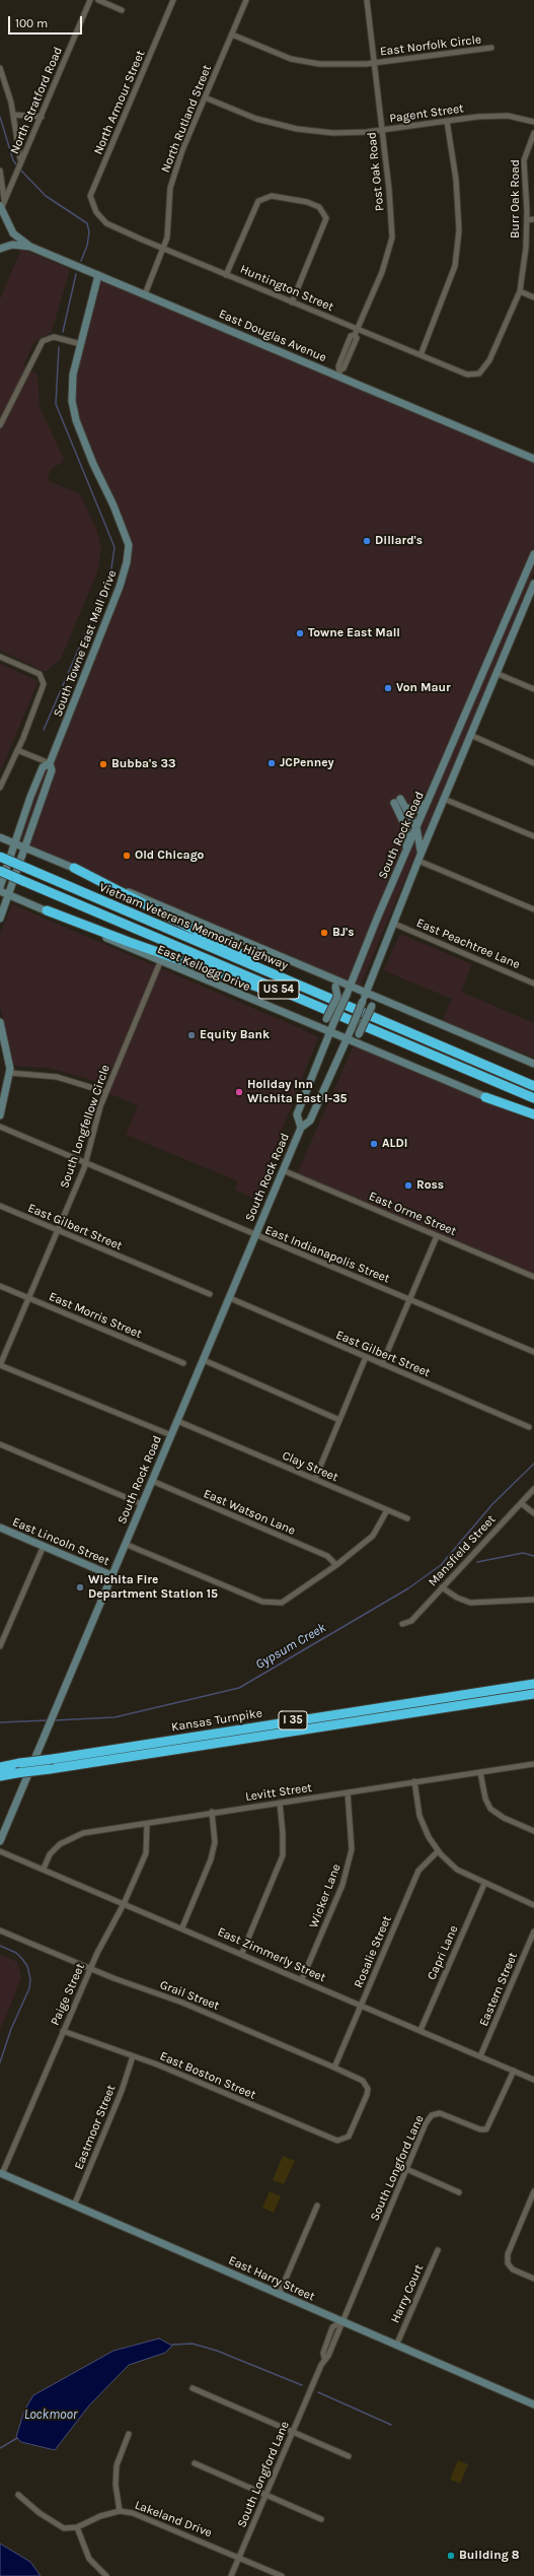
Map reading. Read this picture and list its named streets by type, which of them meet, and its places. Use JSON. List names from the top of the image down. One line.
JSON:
{"streets":{"highway":["Vietnam Veterans Memorial Highway","US 54","Kansas Turnpike","I 35"],"main road":["East Douglas Avenue","South Towne East Mall Drive","South Rock Road","East Kellogg Drive","East Lincoln Street","East Harry Street"],"street":["East Norfolk Circle","North Stratford Road","North Armour Street","Pagent Street","North Rutland Street","Post Oak Road","Burr Oak Road","Huntington Street","East Peachtree Lane","South Longfellow Circle","East Orme Street","East Gilbert Street","East Indianapolis Street","East Morris Street","Clay Street","East Watson Lane","Mansfield Street","Levitt Street","Wicker Lane","Rosalie Street","Capri Lane","East Zimmerly Street","Eastern Street","Paige Street","Grail Street","East Boston Street","Eastmoor Street","South Longford Lane","Harry Court","Lakeland Drive"]},"crossings":[["East Norfolk Circle","North Rutland Street"],["East Norfolk Circle","Post Oak Road"],["North Armour Street","Huntington Street"],["Pagent Street","North Rutland Street"],["Pagent Street","Post Oak Road"],["North Rutland Street","Huntington Street"],["North Rutland Street","East Douglas Avenue"],["Post Oak Road","Huntington Street"],["Post Oak Road","East Douglas Avenue"],["Burr Oak Road","Huntington Street"],["East Douglas Avenue","South Towne East Mall Drive"],["South Towne East Mall Drive","East Kellogg Drive"],["South Rock Road","East Peachtree Lane"],["South Rock Road","East Kellogg Drive"],["South Rock Road","East Orme Street"],["South Rock Road","East Gilbert Street"],["South Rock Road","East Indianapolis Street"],["South Rock Road","Clay Street"],["South Rock Road","East Watson Lane"],["South Rock Road","East Lincoln Street"],["East Kellogg Drive","South Longfellow Circle"],["South Longfellow Circle","East Gilbert Street"],["South Longfellow Circle","East Indianapolis Street"],["South Longfellow Circle","East Morris Street"],["Levitt Street","Wicker Lane"],["Levitt Street","East Zimmerly Street"],["Levitt Street","Paige Street"],["Wicker Lane","East Zimmerly Street"],["Rosalie Street","East Zimmerly Street"],["Rosalie Street","Grail Street"],["Capri Lane","East Zimmerly Street"],["East Zimmerly Street","Eastern Street"],["East Zimmerly Street","Paige Street"],["East Zimmerly Street","South Longford Lane"],["Paige Street","Grail Street"],["Paige Street","East Boston Street"],["Paige Street","East Harry Street"],["Grail Street","East Boston Street"],["East Boston Street","Eastmoor Street"],["Eastmoor Street","East Harry Street"],["South Longford Lane","East Harry Street"],["South Longford Lane","Lakeland Drive"],["East Harry Street","Harry Court"]],"water":["Gypsum Creek","Lockmoor"],"places":["Dillard's","Towne East Mall","Von Maur","JCPenney","Bubba's 33","Old Chicago","BJ's","Equity Bank","Holiday Inn Wichita East I-35","ALDI","Ross","Wichita Fire Department Station 15","Building 8"],"scale_bar":"100 m"}
